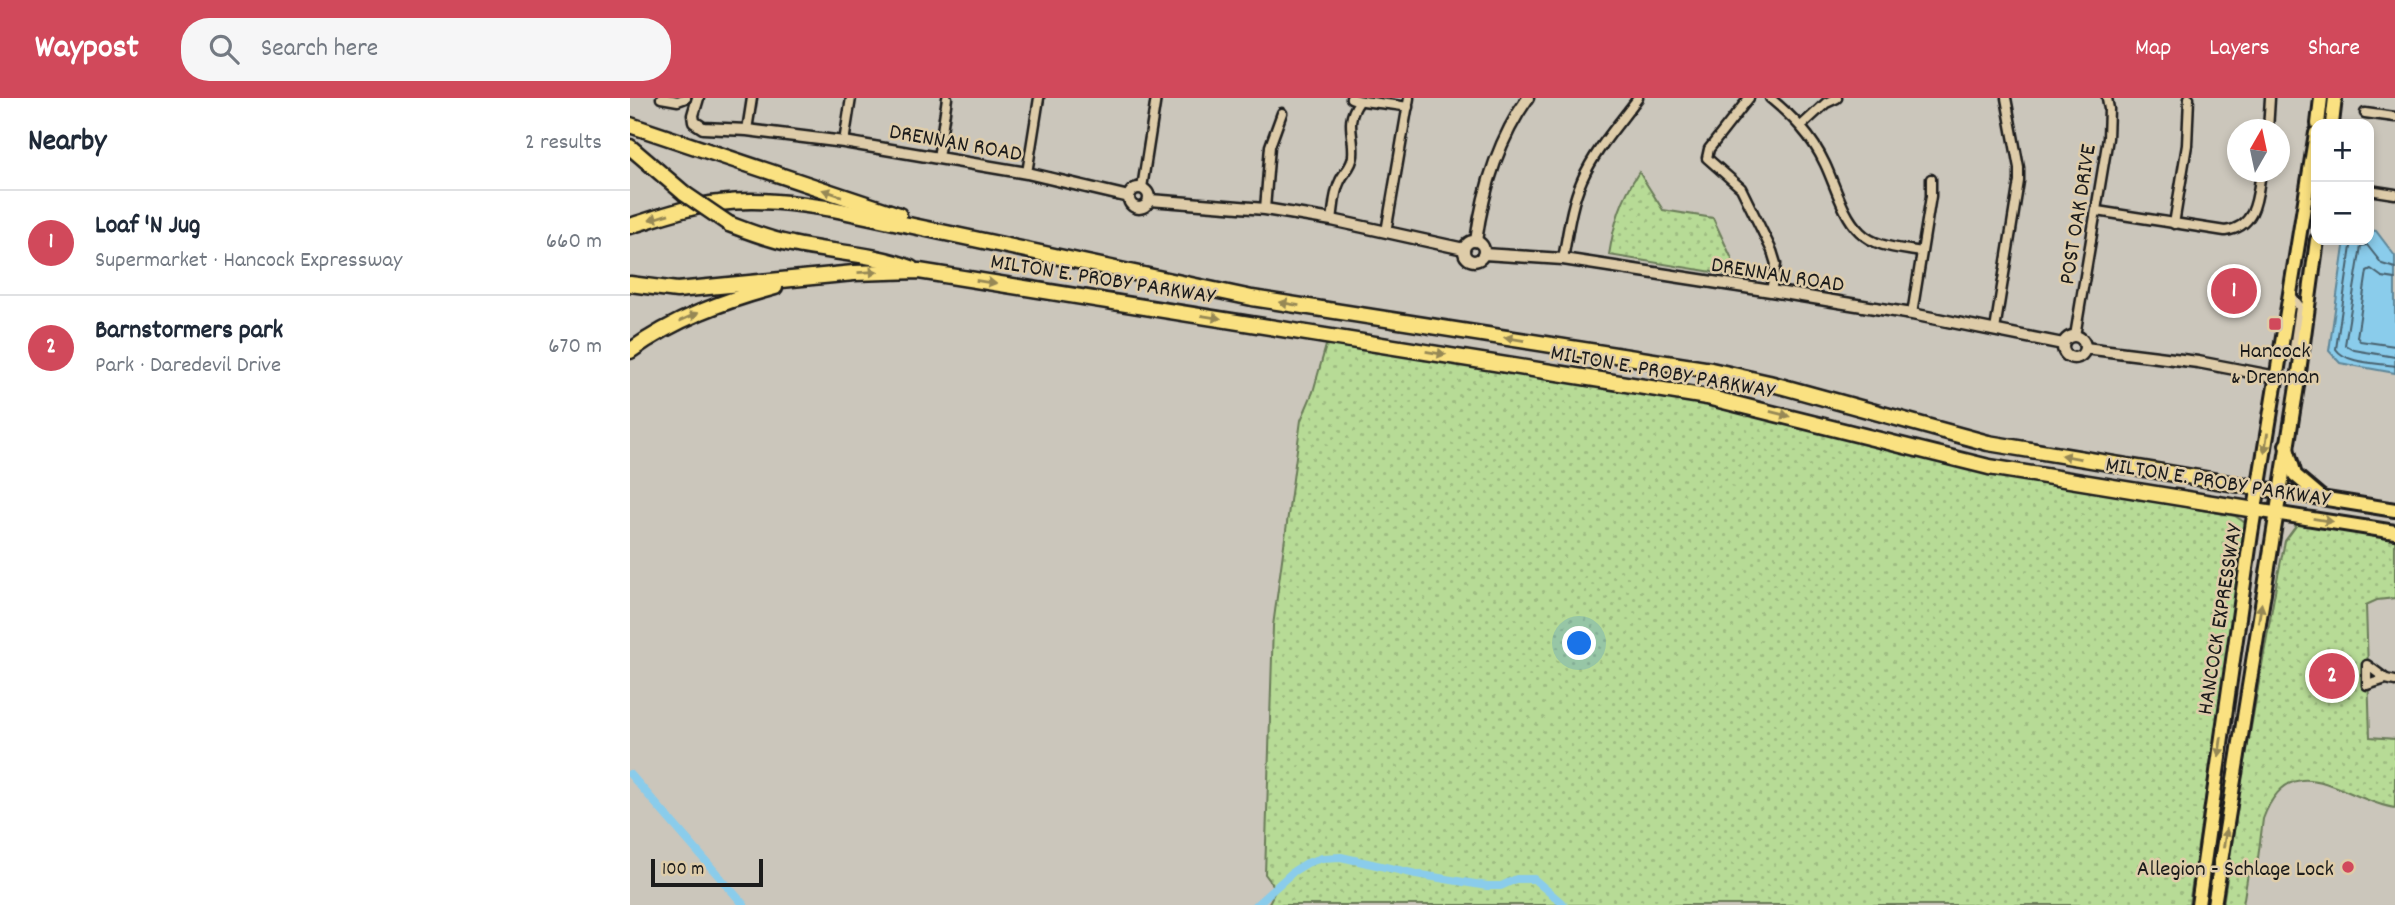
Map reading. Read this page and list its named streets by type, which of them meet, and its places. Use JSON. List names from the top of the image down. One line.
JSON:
{"streets":{"highway":["MILTON E. PROBY PARKWAY"],"main road":["HANCOCK EXPRESSWAY"],"street":["DRENNAN ROAD","POST OAK DRIVE"]},"crossings":[["DRENNAN ROAD","POST OAK DRIVE"],["MILTON E. PROBY PARKWAY","HANCOCK EXPRESSWAY"]],"places":{"transit":["Hancock & Drennan"],"other":["Allegion - Schlage Lock"]},"scale_bar":"100 m","north":"top","page":{"header":"Waypost","search":"Search here","nav":["Map","Layers","Share"],"heading":["Nearby","2 results"],"map_buttons":["+","−"],"list":[{"mark":"1","name":"Loaf 'N Jug","note":"Supermarket · Hancock Expressway","value":"660 m"},{"mark":"2","name":"Barnstormers park","note":"Park · Daredevil Drive","value":"670 m"}],"pins":["1","2"],"scale":"100 m"}}
